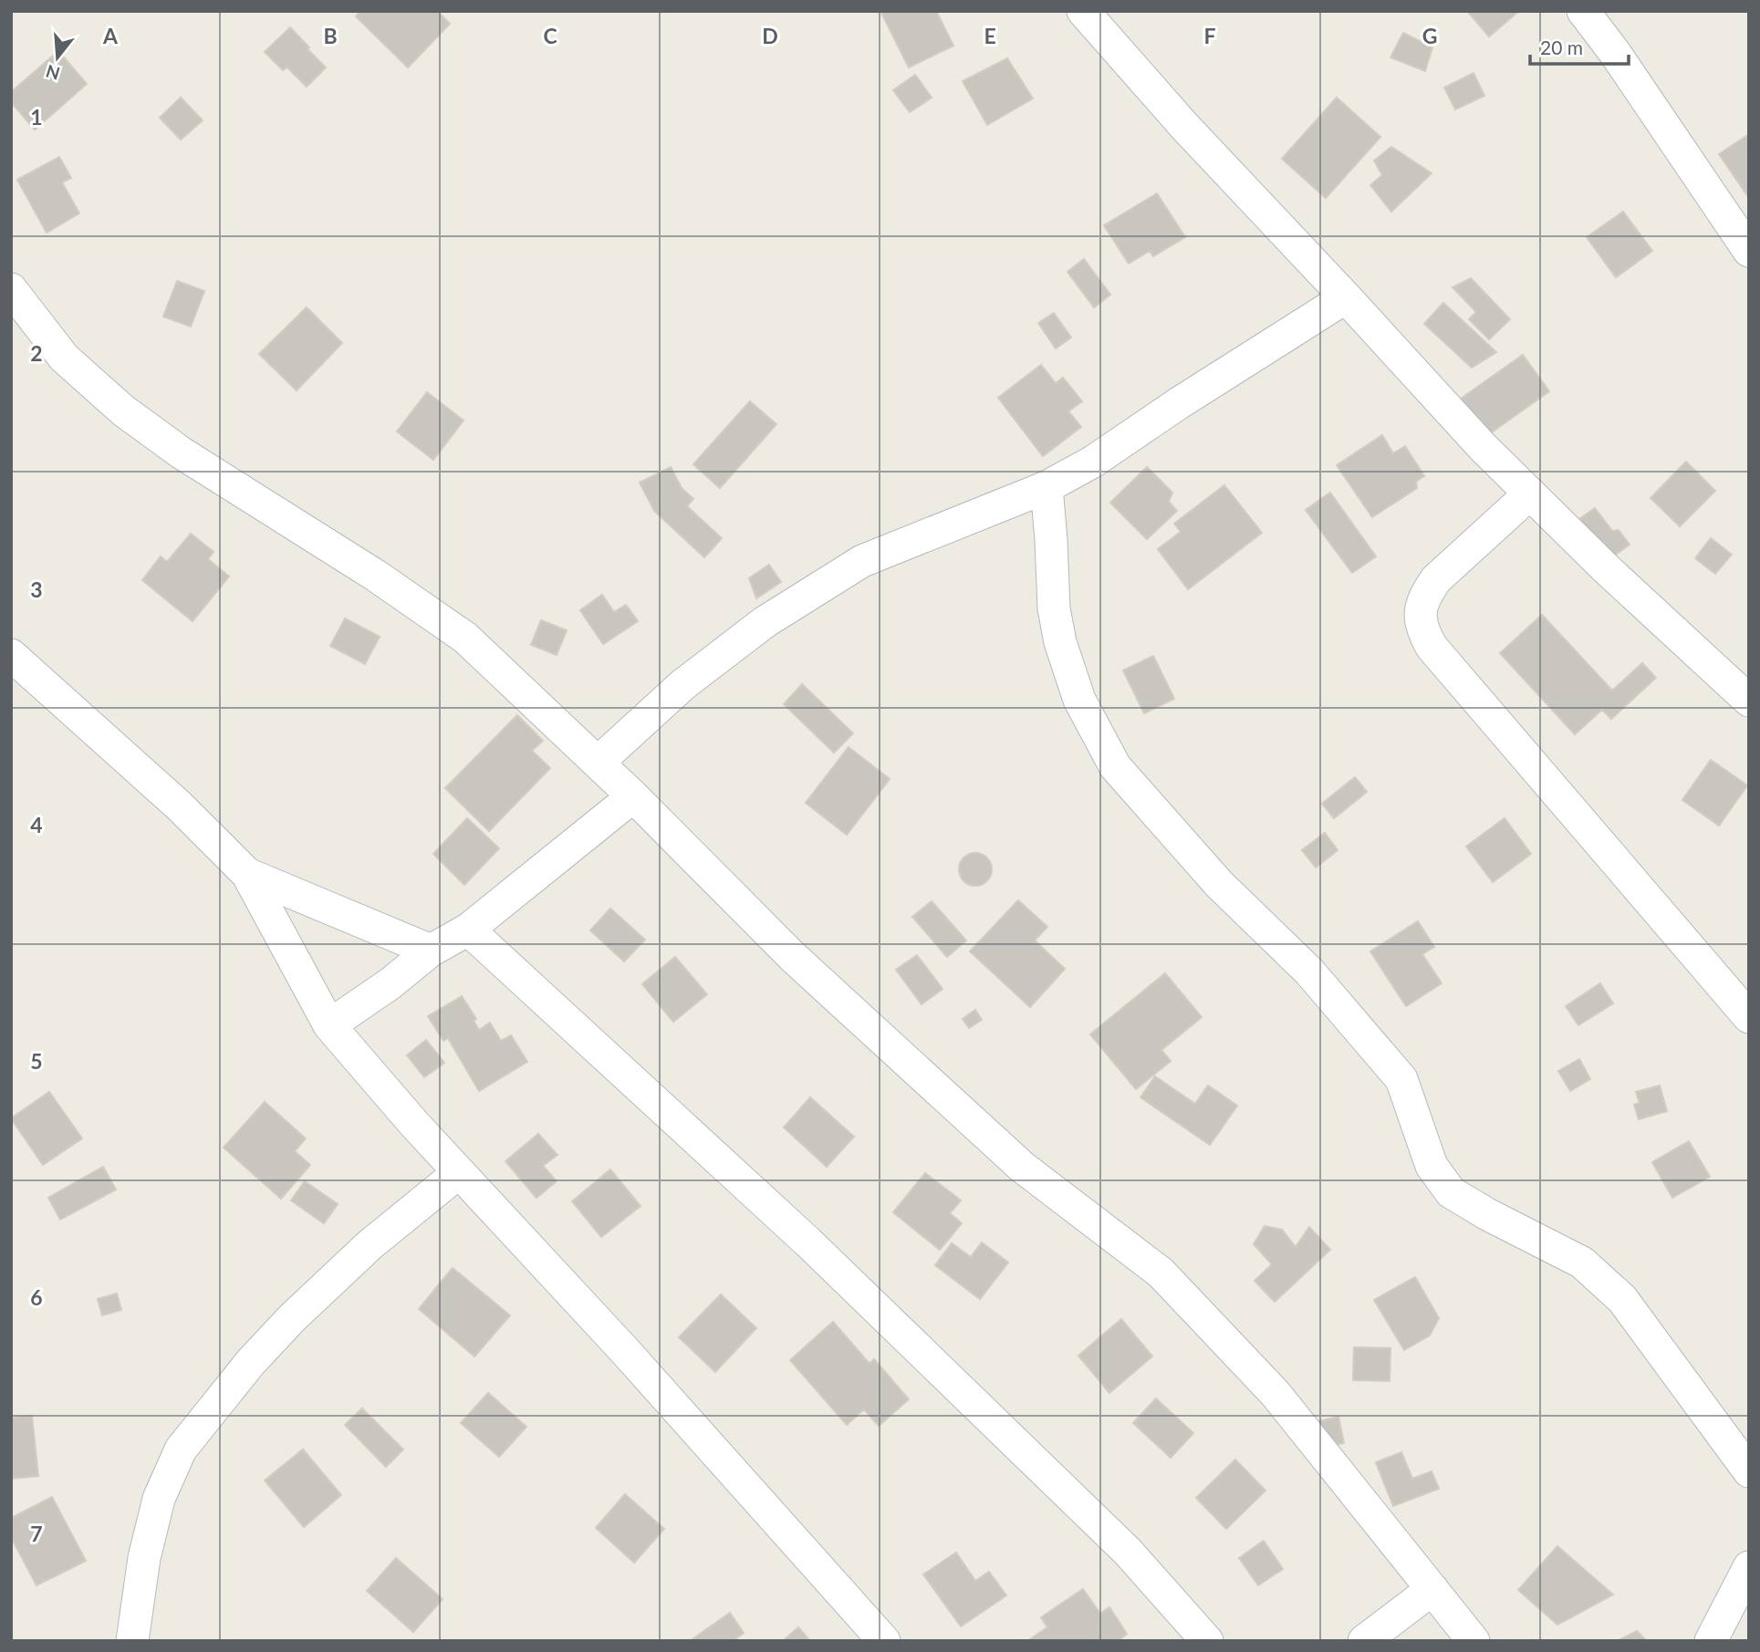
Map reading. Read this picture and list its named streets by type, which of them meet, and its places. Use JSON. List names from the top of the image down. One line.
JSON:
{"scale_bar":"20 m","north":"bottom","grid":{"columns":["A","B","C","D","E","F","G"],"rows":["1","2","3","4","5","6","7"]}}
